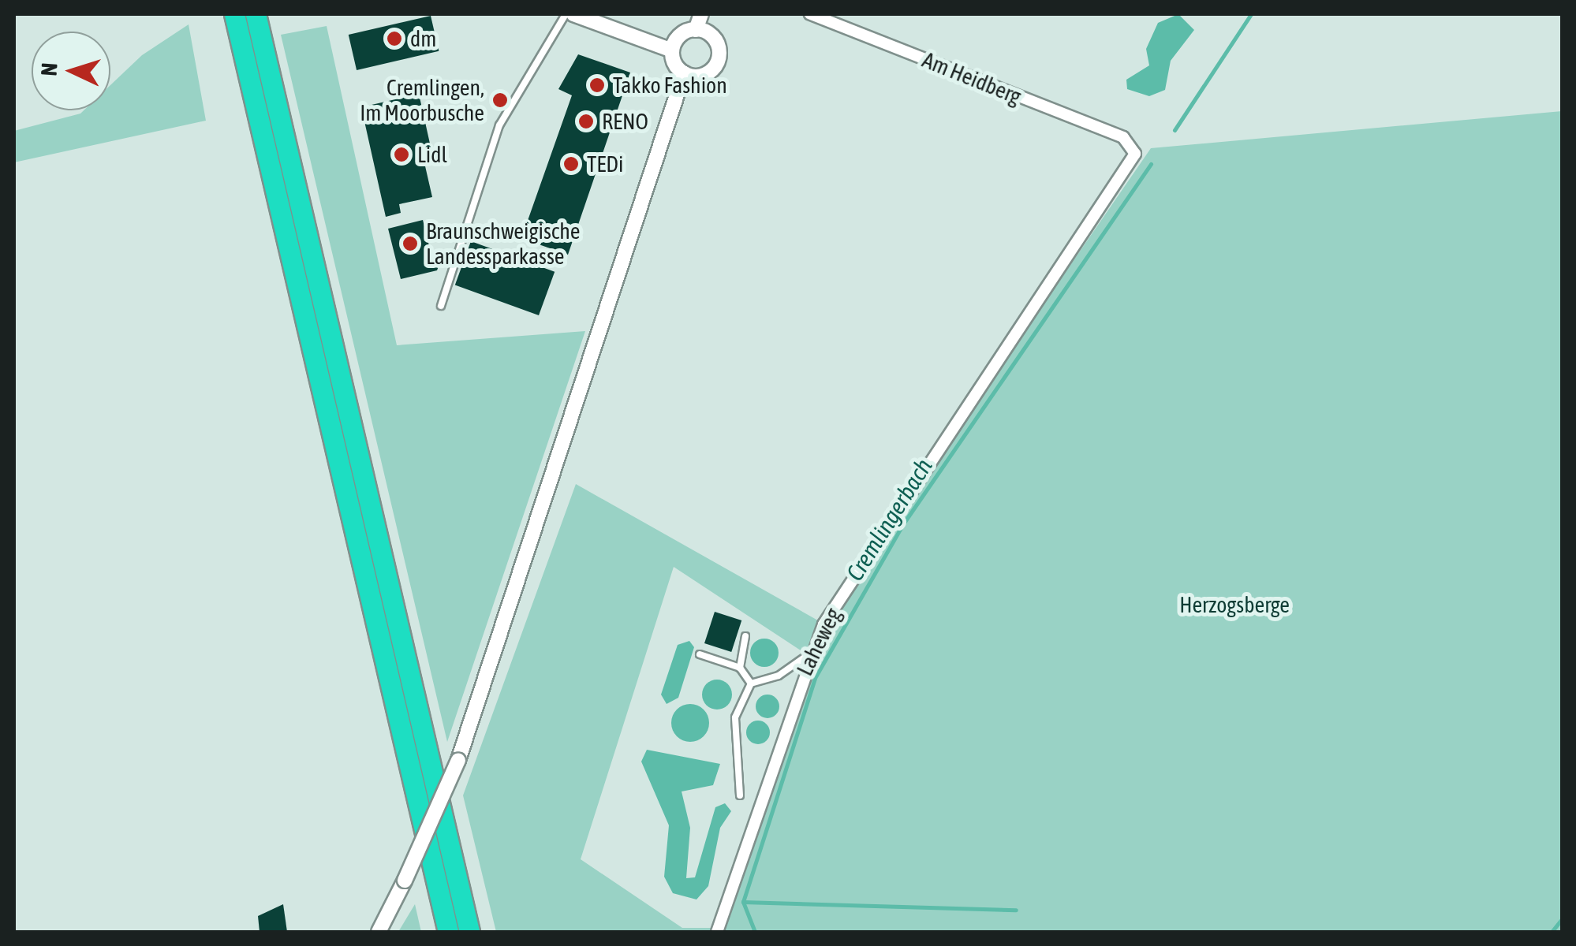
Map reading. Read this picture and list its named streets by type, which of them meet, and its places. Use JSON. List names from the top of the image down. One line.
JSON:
{"streets":{"street":["Am Heidberg","Laheweg"]},"crossings":[["Am Heidberg","Laheweg"]],"water":["Cremlingerbach"],"parks":["Herzogsberge"],"places":["dm","Takko Fashion","Cremlingen, Im Moorbusche","RENO","Lidl","TEDi","Braunschweigische Landessparkasse"],"north":"left"}
